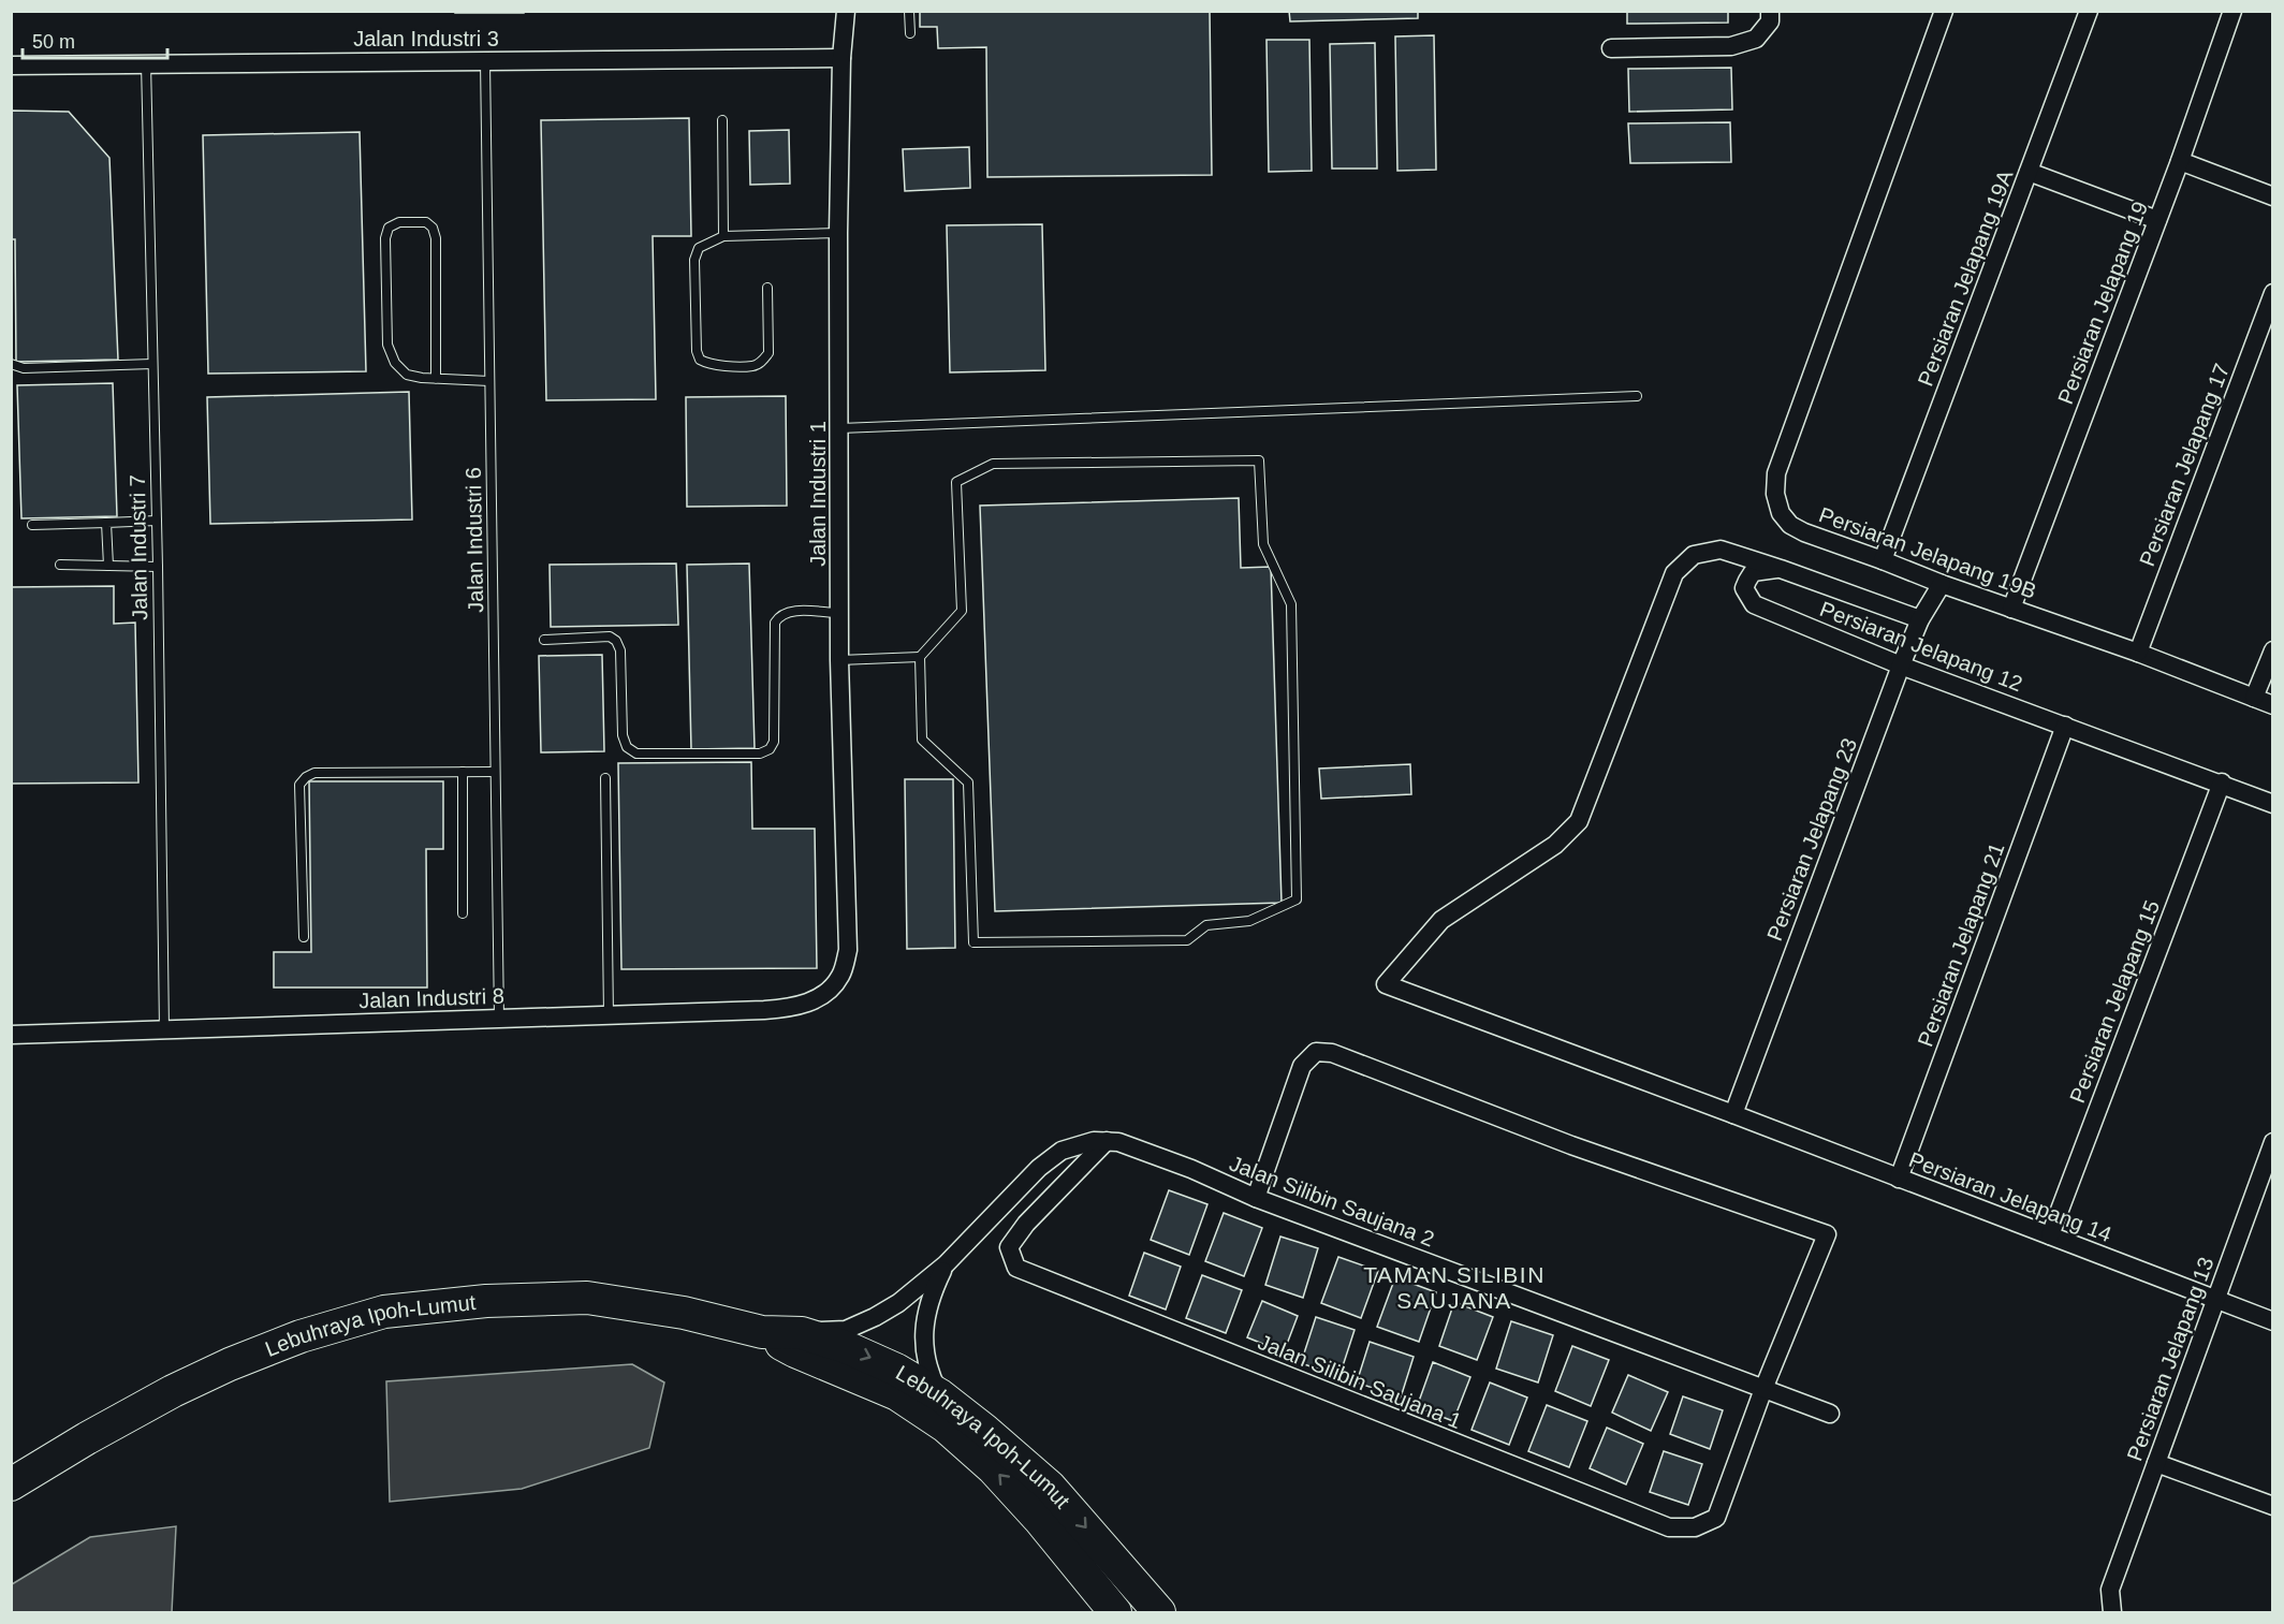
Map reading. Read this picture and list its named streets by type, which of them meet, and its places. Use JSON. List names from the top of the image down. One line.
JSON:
{"streets":{"highway":["Lebuhraya Ipoh-Lumut"],"street":["Jalan Industri 3","Persiaran Jelapang 19A","Persiaran Jelapang 19","Persiaran Jelapang 17","Jalan Industri 1","Persiaran Jelapang 19B","Persiaran Jelapang 12","Persiaran Jelapang 23","Persiaran Jelapang 21","Jalan Industri 8","Persiaran Jelapang 15","Persiaran Jelapang 14","Jalan Silibin Saujana 2","Persiaran Jelapang 13","Jalan Silibin Saujana 1"],"lane":["Jalan Industri 6","Jalan Industri 7"]},"crossings":[["Jalan Industri 3","Jalan Industri 1"],["Jalan Industri 3","Jalan Industri 6"],["Jalan Industri 3","Jalan Industri 7"],["Persiaran Jelapang 19A","Persiaran Jelapang 19B"],["Persiaran Jelapang 19","Persiaran Jelapang 19B"],["Persiaran Jelapang 17","Persiaran Jelapang 19B"],["Jalan Industri 1","Jalan Industri 8"],["Jalan Industri 6","Jalan Industri 8"],["Jalan Industri 7","Jalan Industri 8"],["Persiaran Jelapang 19B","Persiaran Jelapang 23"],["Persiaran Jelapang 12","Persiaran Jelapang 23"],["Persiaran Jelapang 12","Persiaran Jelapang 21"],["Persiaran Jelapang 12","Persiaran Jelapang 15"],["Persiaran Jelapang 12","Persiaran Jelapang 14"],["Persiaran Jelapang 23","Persiaran Jelapang 14"],["Persiaran Jelapang 21","Persiaran Jelapang 14"],["Persiaran Jelapang 15","Persiaran Jelapang 14"],["Persiaran Jelapang 14","Persiaran Jelapang 13"],["Jalan Silibin Saujana 2","Jalan Silibin Saujana 1"]],"districts":["TAMAN SILIBIN SAUJANA"],"scale_bar":"50 m"}
